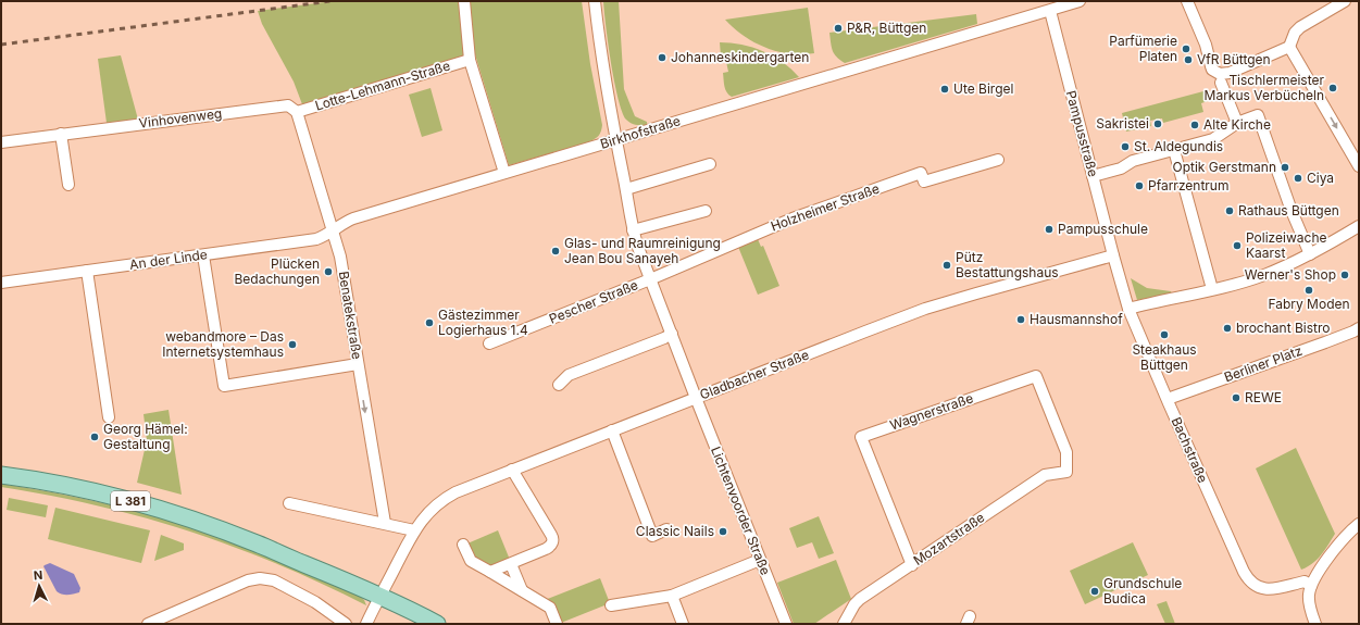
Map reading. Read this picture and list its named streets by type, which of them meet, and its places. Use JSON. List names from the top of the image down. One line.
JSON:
{"streets":{"main road":["L 381"],"street":["Lotte-Lehmann-Straße","Vinhovenweg","Birkhofstraße","Pampusstraße","Holzheimer Straße","An der Linde","Pescher Straße","Benatekstraße","Berliner Platz","Gladbacher Straße","Wagnerstraße","Bachstraße","Lichtenvoorder Straße","Mozartstraße"]},"crossings":[["Lotte-Lehmann-Straße","Vinhovenweg"],["Lotte-Lehmann-Straße","Benatekstraße"],["Vinhovenweg","Benatekstraße"],["Birkhofstraße","Pampusstraße"],["Birkhofstraße","An der Linde"],["Birkhofstraße","Benatekstraße"],["Birkhofstraße","Lichtenvoorder Straße"],["Pampusstraße","Gladbacher Straße"],["Pampusstraße","Bachstraße"],["Holzheimer Straße","Pescher Straße"],["Holzheimer Straße","Lichtenvoorder Straße"],["An der Linde","Benatekstraße"],["Pescher Straße","Lichtenvoorder Straße"],["Berliner Platz","Bachstraße"],["Gladbacher Straße","Bachstraße"],["Gladbacher Straße","L 381"],["Gladbacher Straße","Lichtenvoorder Straße"],["Wagnerstraße","Mozartstraße"]],"one_way":["Benatekstraße"],"places":["P&R, Büttgen","Parfümerie Platen","Johanneskindergarten","VfR Büttgen","Tischlermeister Markus Verbücheln","Ute Birgel","Sakristei","Alte Kirche","St. Aldegundis","Optik Gerstmann","Ciya","Pfarrzentrum","Rathaus Büttgen","Pampusschule","Polizeiwache Kaarst","Glas- und Raumreinigung Jean Bou Sanayeh","Pütz Bestattungshaus","Plücken Bedachungen","Werner's Shop","Fabry Moden","Hausmannshof","Gästezimmer Logierhaus 1.4","brochant Bistro","Steakhaus Büttgen","webandmore – Das Internetsystemhaus","REWE","Georg Hämel: Gestaltung","Classic Nails","Grundschule Budica"],"north":"top"}
